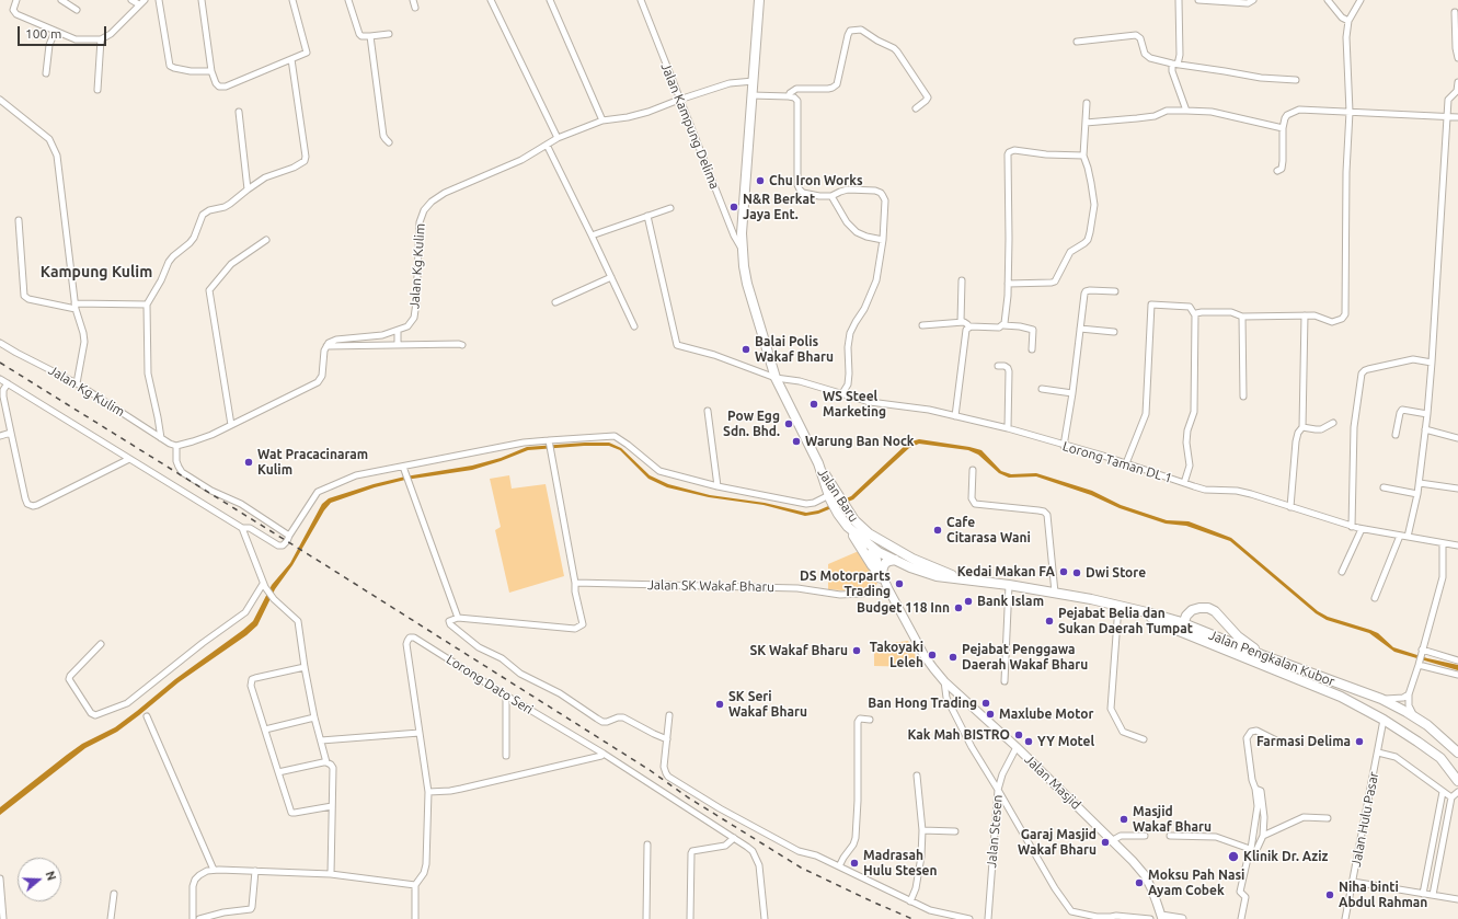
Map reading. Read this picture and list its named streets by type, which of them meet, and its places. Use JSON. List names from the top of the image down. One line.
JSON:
{"streets":{"main road":["Jalan Baru","Jalan Pengkalan Kubor"],"street":["Jalan Kampung Delima","Jalan Kg Kulim","Lorong Taman DL 1","Jalan SK Wakaf Bharu","Lorong Dato Seri","Jalan Masjid","Jalan Hulu Pasar","Jalan Stesen"]},"crossings":[["Jalan Kampung Delima","Jalan Kg Kulim"],["Jalan Baru","Jalan Pengkalan Kubor"],["Jalan Baru","Jalan Masjid"],["Jalan SK Wakaf Bharu","Jalan Masjid"],["Jalan Pengkalan Kubor","Jalan Hulu Pasar"],["Jalan Masjid","Jalan Stesen"]],"districts":["Kampung Kulim"],"places":["Chu Iron Works","N&R Berkat Jaya Ent.","Balai Polis Wakaf Bharu","WS Steel Marketing","Pow Egg Sdn. Bhd.","Warung Ban Nock","Wat Pracacinaram Kulim","Cafe Citarasa Wani","Kedai Makan FA","Dwi Store","DS Motorparts Trading","Bank Islam","Budget 118 Inn","Pejabat Belia dan Sukan Daerah Tumpat","SK Wakaf Bharu","Takoyaki Leleh","Pejabat Penggawa Daerah Wakaf Bharu","Ban Hong Trading","SK Seri Wakaf Bharu","Maxlube Motor","Kak Mah BISTRO","YY Motel","Farmasi Delima","Masjid Wakaf Bharu","Garaj Masjid Wakaf Bharu","Klinik Dr. Aziz","Madrasah Hulu Stesen","Moksu Pah Nasi Ayam Cobek","Niha binti Abdul Rahman"],"scale_bar":"100 m","north":"right"}
